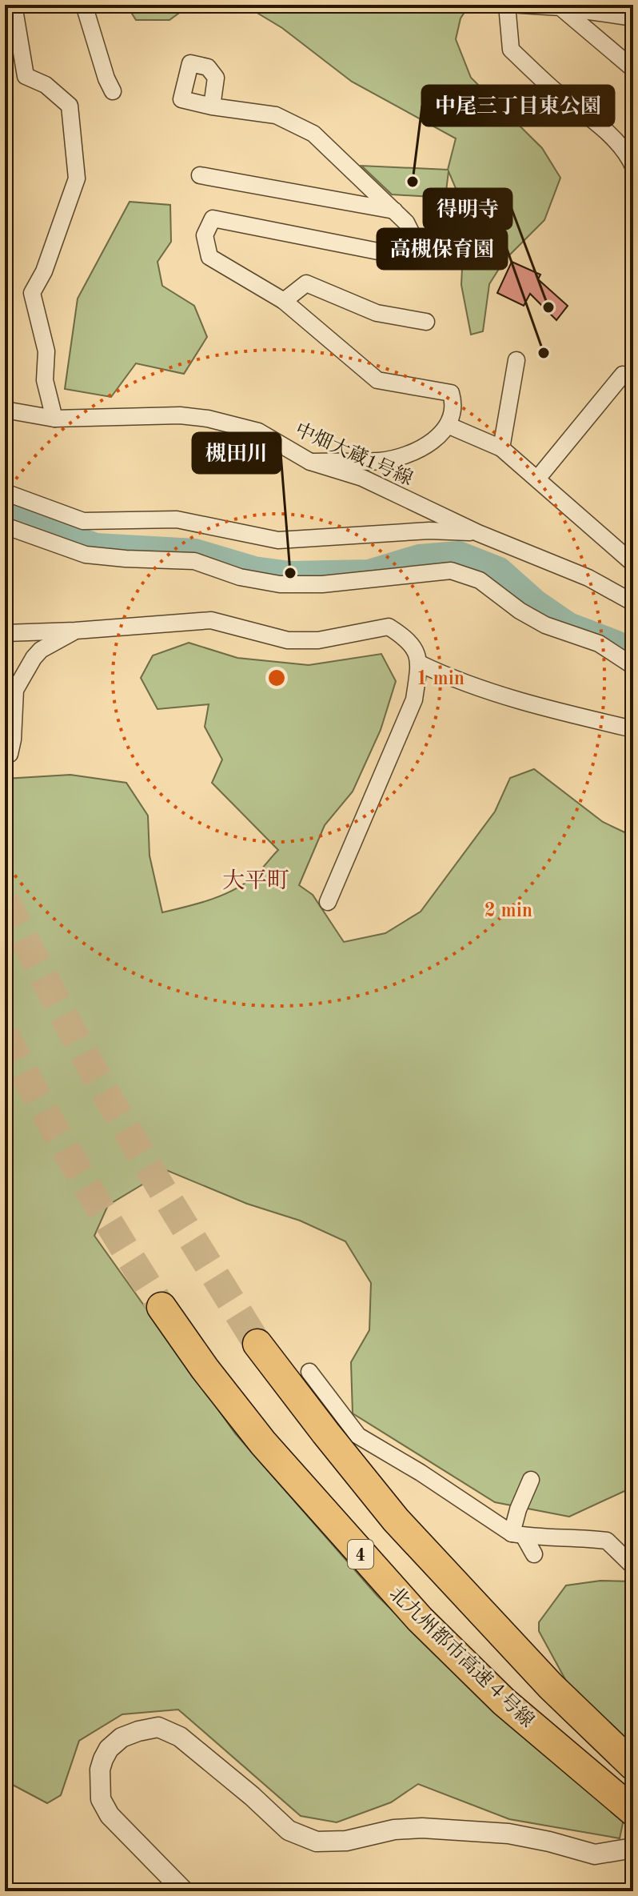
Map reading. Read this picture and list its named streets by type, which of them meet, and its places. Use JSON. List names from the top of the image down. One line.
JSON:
{"streets":{"highway":["4","北九州都市高速４号線"],"street":["中畑大蔵1号線"]},"districts":["大平町"],"places":["中尾三丁目東公園","得明寺","高槻保育園","槻田川"],"rings":["1 min","2 min"]}
